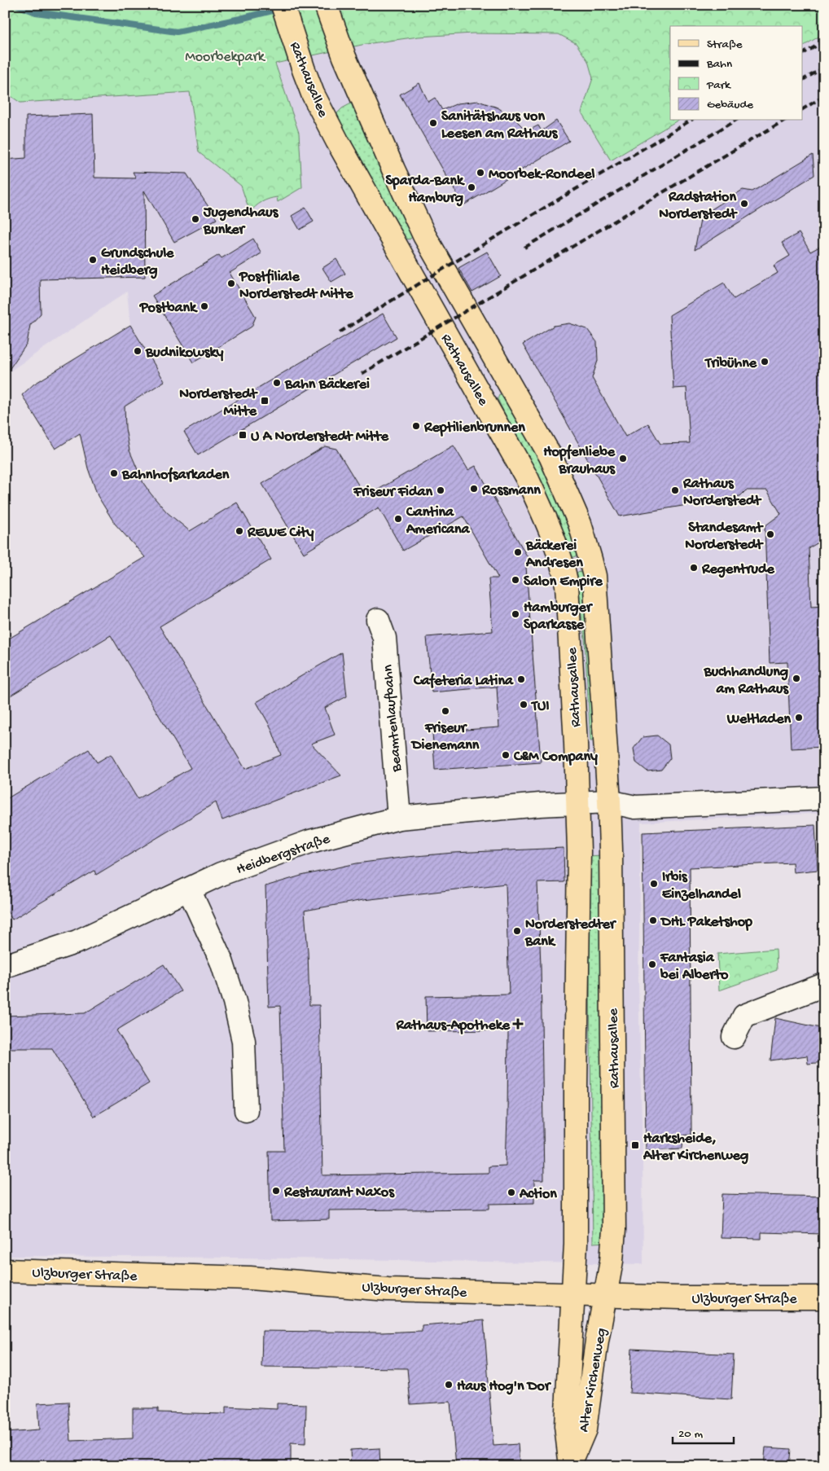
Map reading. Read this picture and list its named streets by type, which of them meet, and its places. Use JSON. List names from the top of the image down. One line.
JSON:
{"streets":{"main road":["Rathausallee","Ulzburger Straße","Alter Kirchenweg"],"street":["Beamtenlaufbahn","Heidbergstraße"]},"crossings":[["Rathausallee","Heidbergstraße"],["Rathausallee","Ulzburger Straße"],["Rathausallee","Alter Kirchenweg"],["Beamtenlaufbahn","Heidbergstraße"],["Ulzburger Straße","Alter Kirchenweg"]],"parks":["Moorbekpark"],"places":{"other":["Sanitätshaus von Leesen am Rathaus","Moorbek-Rondeel","Sparda-Bank Hamburg","Radstation Norderstedt","Jugendhaus Bunker","Grundschule Heidberg","Postfiliale Norderstedt Mitte","Postbank","Budnikowsky","Tribühne","Bahn Bäckerei","Reptilienbrunnen","Hopfenliebe Brauhaus","Bahnhofsarkaden","Rossmann","Friseur Fidan","Rathaus Norderstedt","Cantina Americana","REWE City","Standesamt Norderstedt","Bäckerei Andresen","Regentrude","Salon Empire","Hamburger Sparkasse","Buchhandlung am Rathaus","Cafeteria Latina","TUI","Friseur Dienemann","Weltladen","C&M Company","Irbis Einzelhandel","DHL Paketshop","Norderstedter Bank","Fantasia bei Alberto","Restaurant Naxos","Action","Haus Hog'n Dor"],"transit":["Norderstedt Mitte","U A Norderstedt Mitte","Harksheide, Alter Kirchenweg"],"health":["Rathaus-Apotheke"]},"legend":["Straße","Bahn","Park","Gebäude"],"scale_bar":"20 m"}
